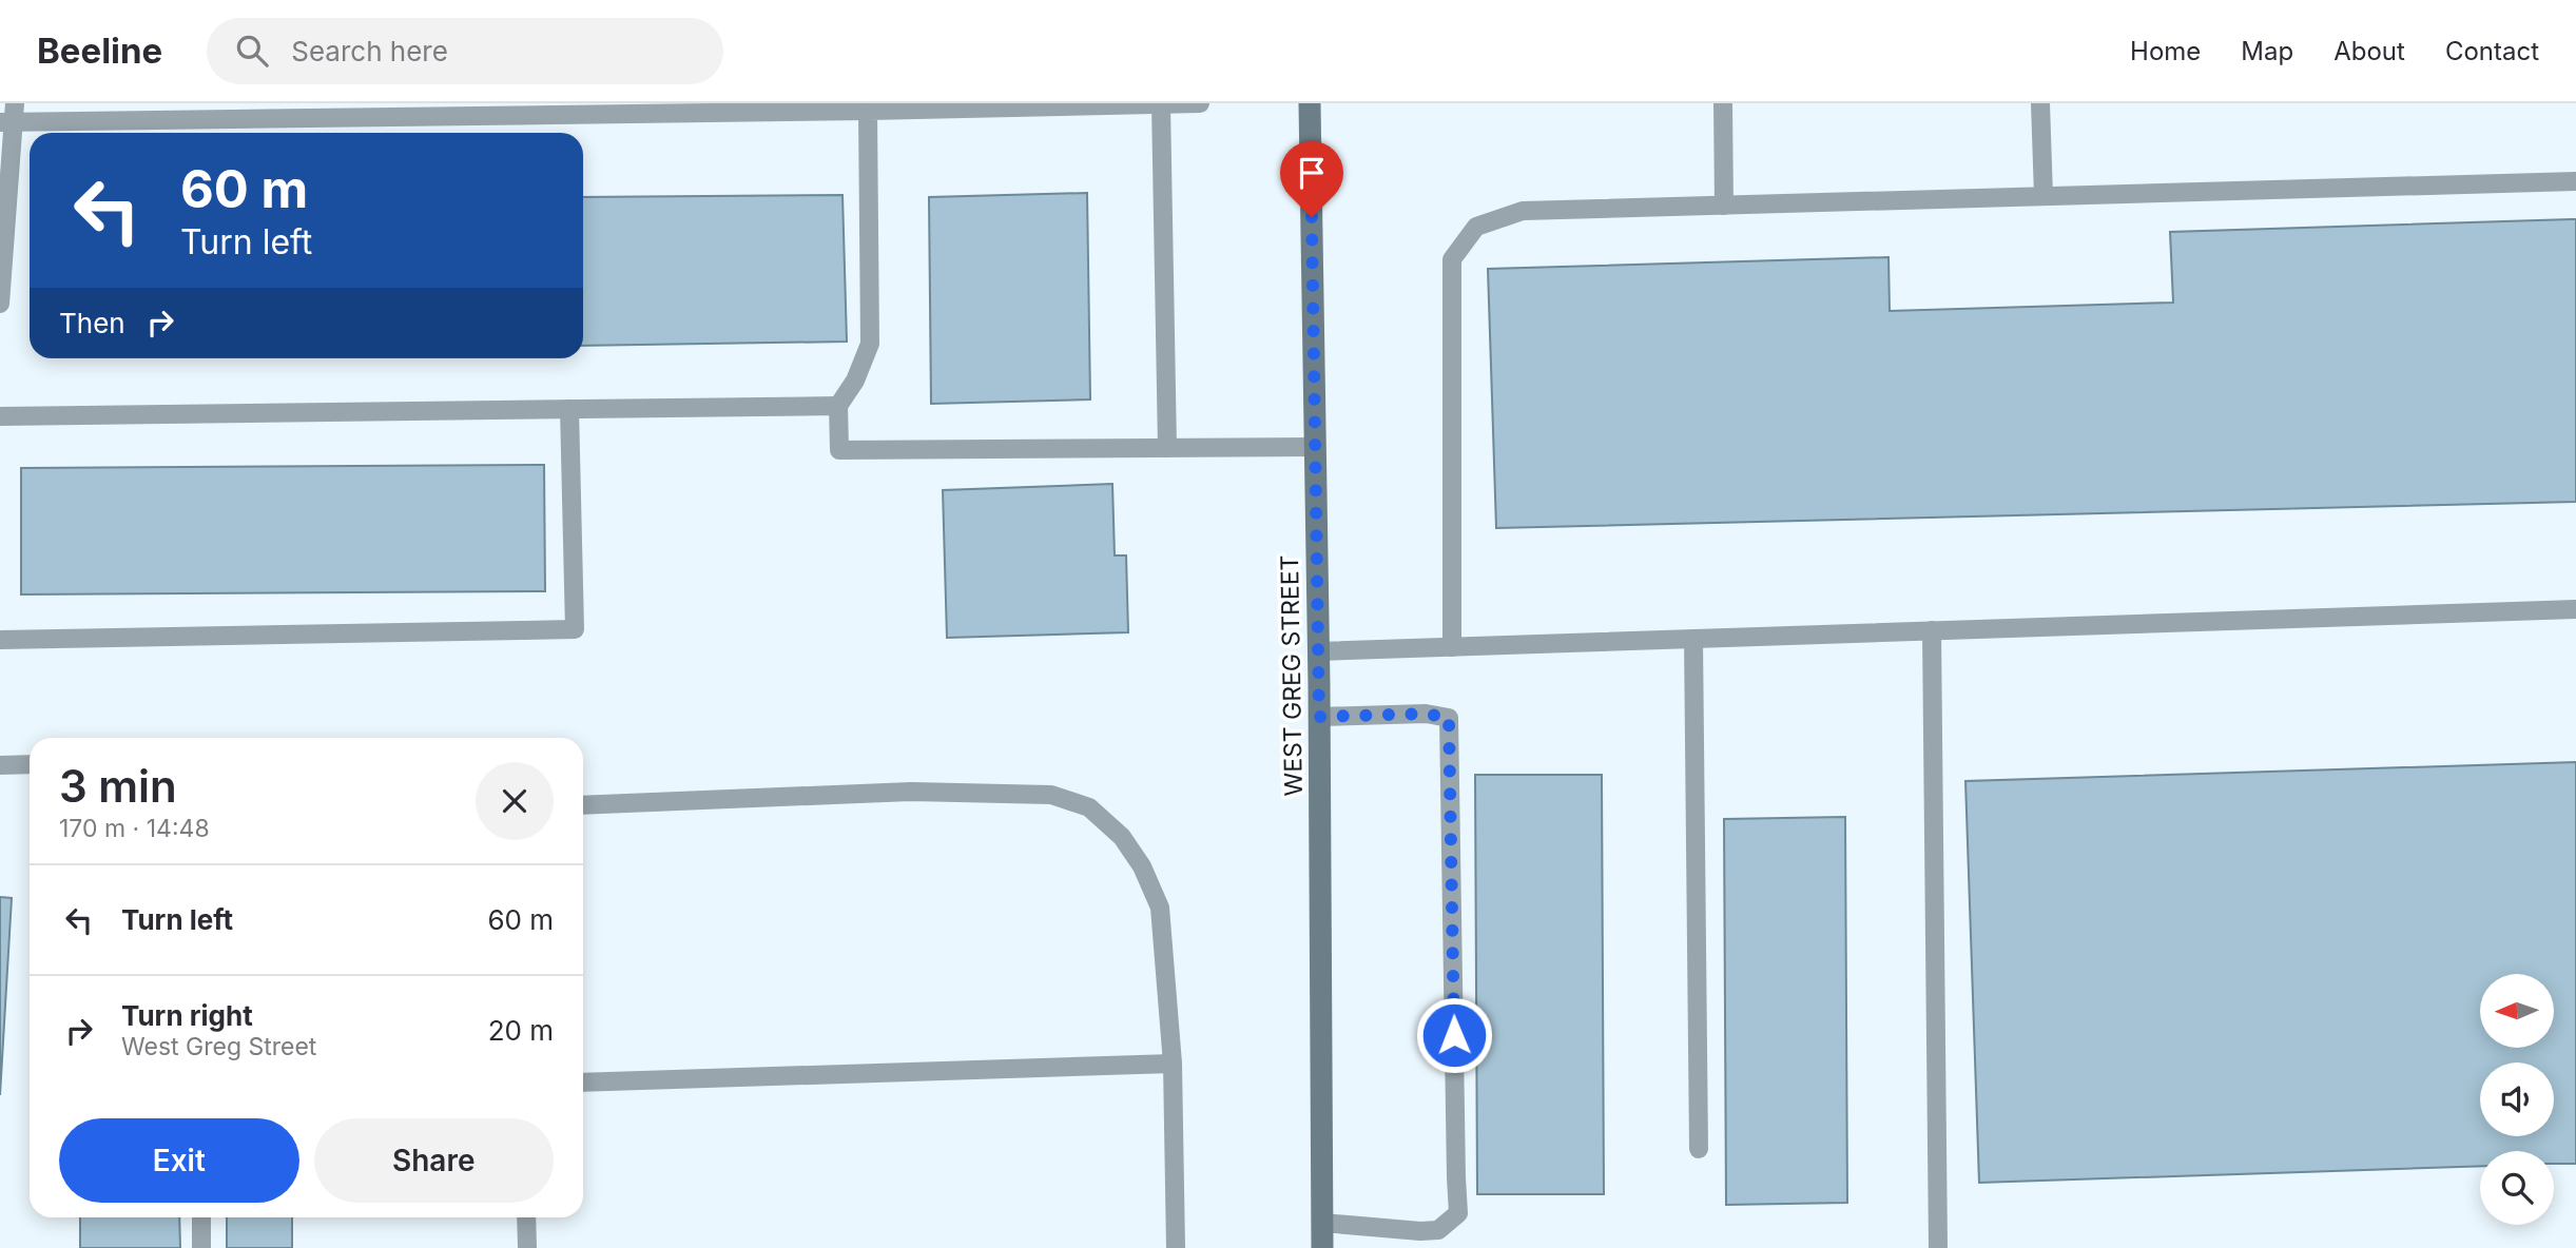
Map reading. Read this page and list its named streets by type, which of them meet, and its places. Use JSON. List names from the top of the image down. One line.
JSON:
{"streets":{"main road":["WEST GREG STREET"]},"north":"left","page":{"header":"Beeline","search":"Search here","nav":["Home","Map","About","Contact"],"turn":["60 m","Turn left"],"then":"Then","heading":["3 min","170 m · 14:48"],"list":[{"name":"Turn left","value":"60 m"},{"name":"Turn right","note":"West Greg Street","value":"20 m"}],"buttons":["Exit","Share"]}}
